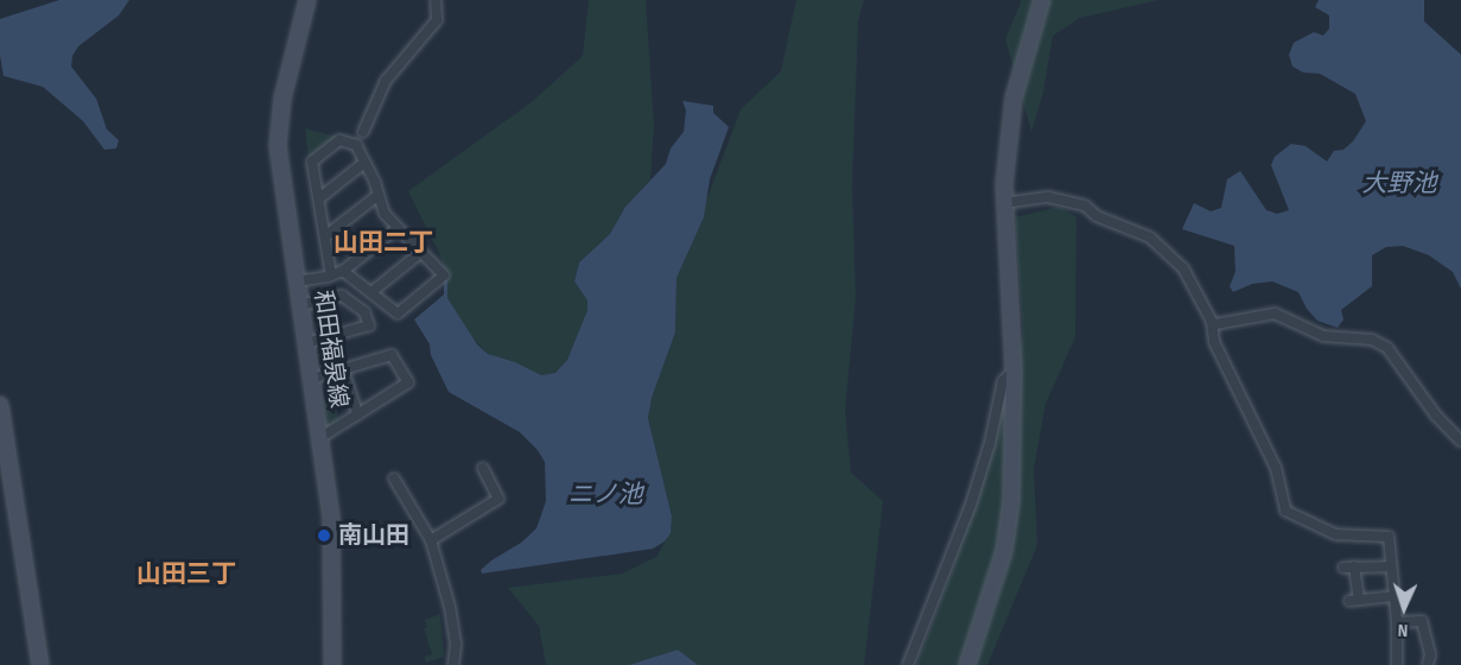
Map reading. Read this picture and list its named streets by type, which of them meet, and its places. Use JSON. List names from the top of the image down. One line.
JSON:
{"streets":{"main road":["和田福泉線"]},"districts":["山田二丁","山田三丁"],"water":["大野池","ニノ池"],"places":["南山田"],"north":"bottom"}
